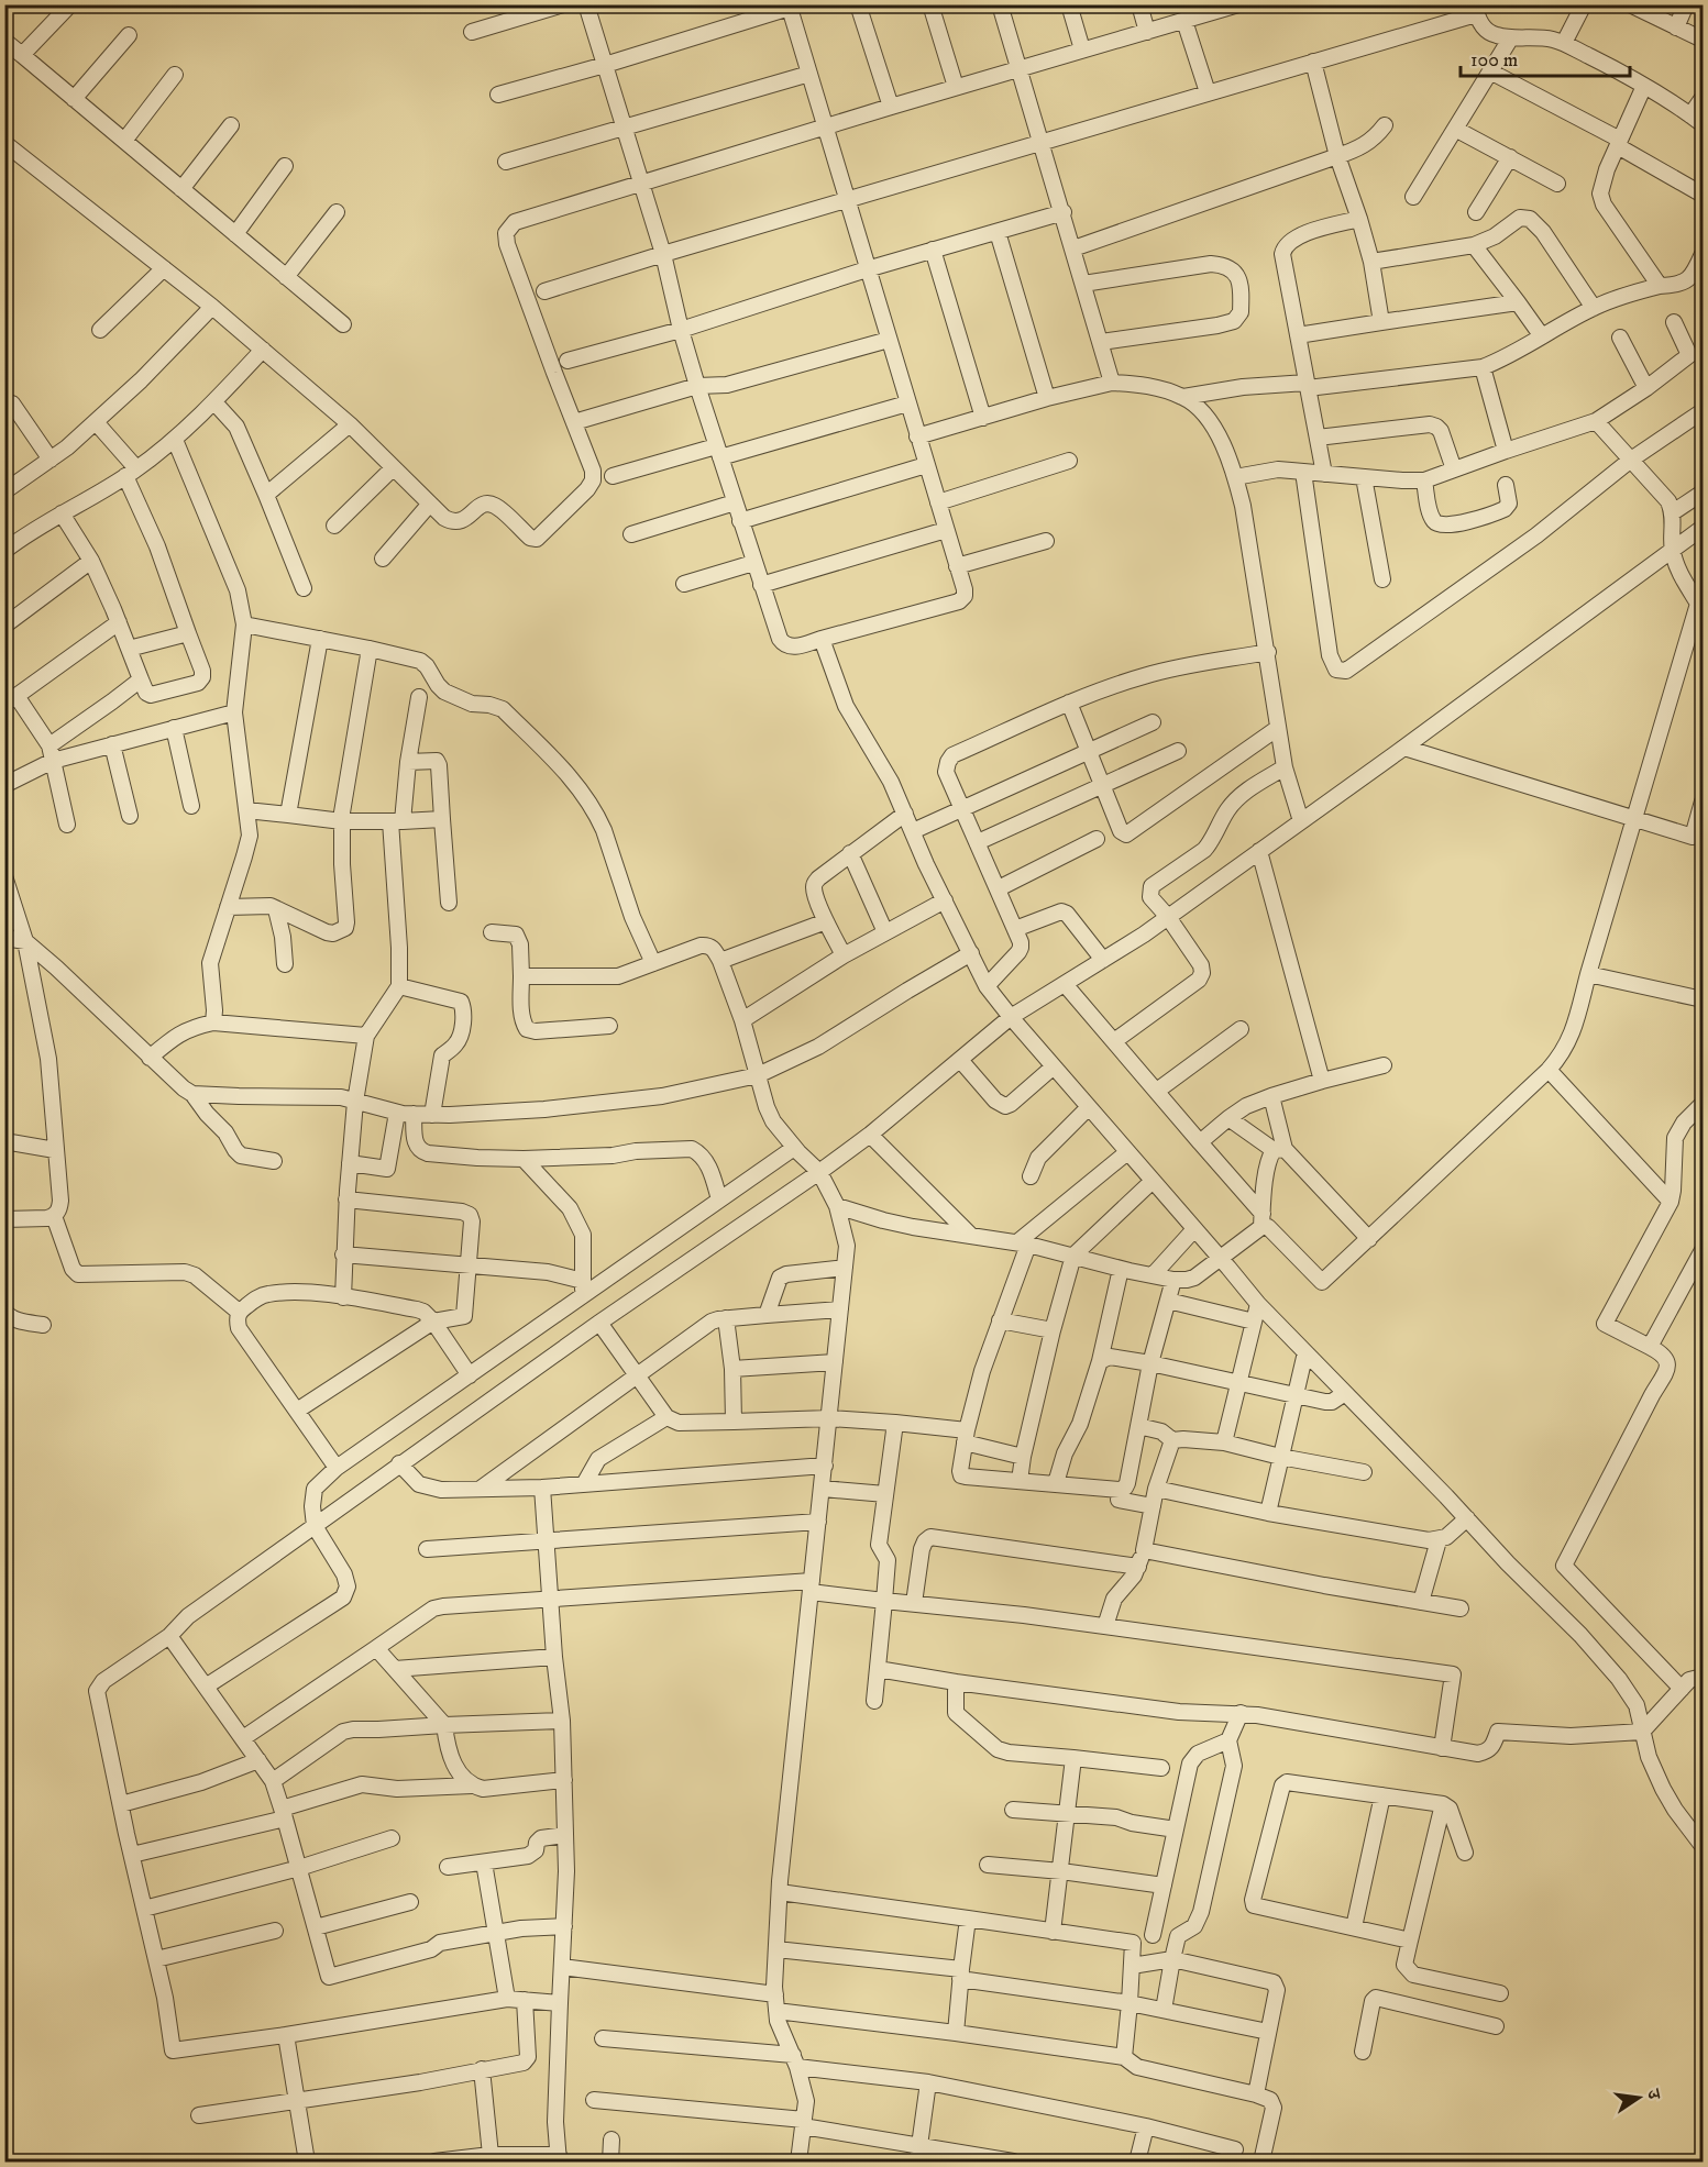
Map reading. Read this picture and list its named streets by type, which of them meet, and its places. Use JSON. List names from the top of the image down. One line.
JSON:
{"scale_bar":"100 m","north":"right"}
